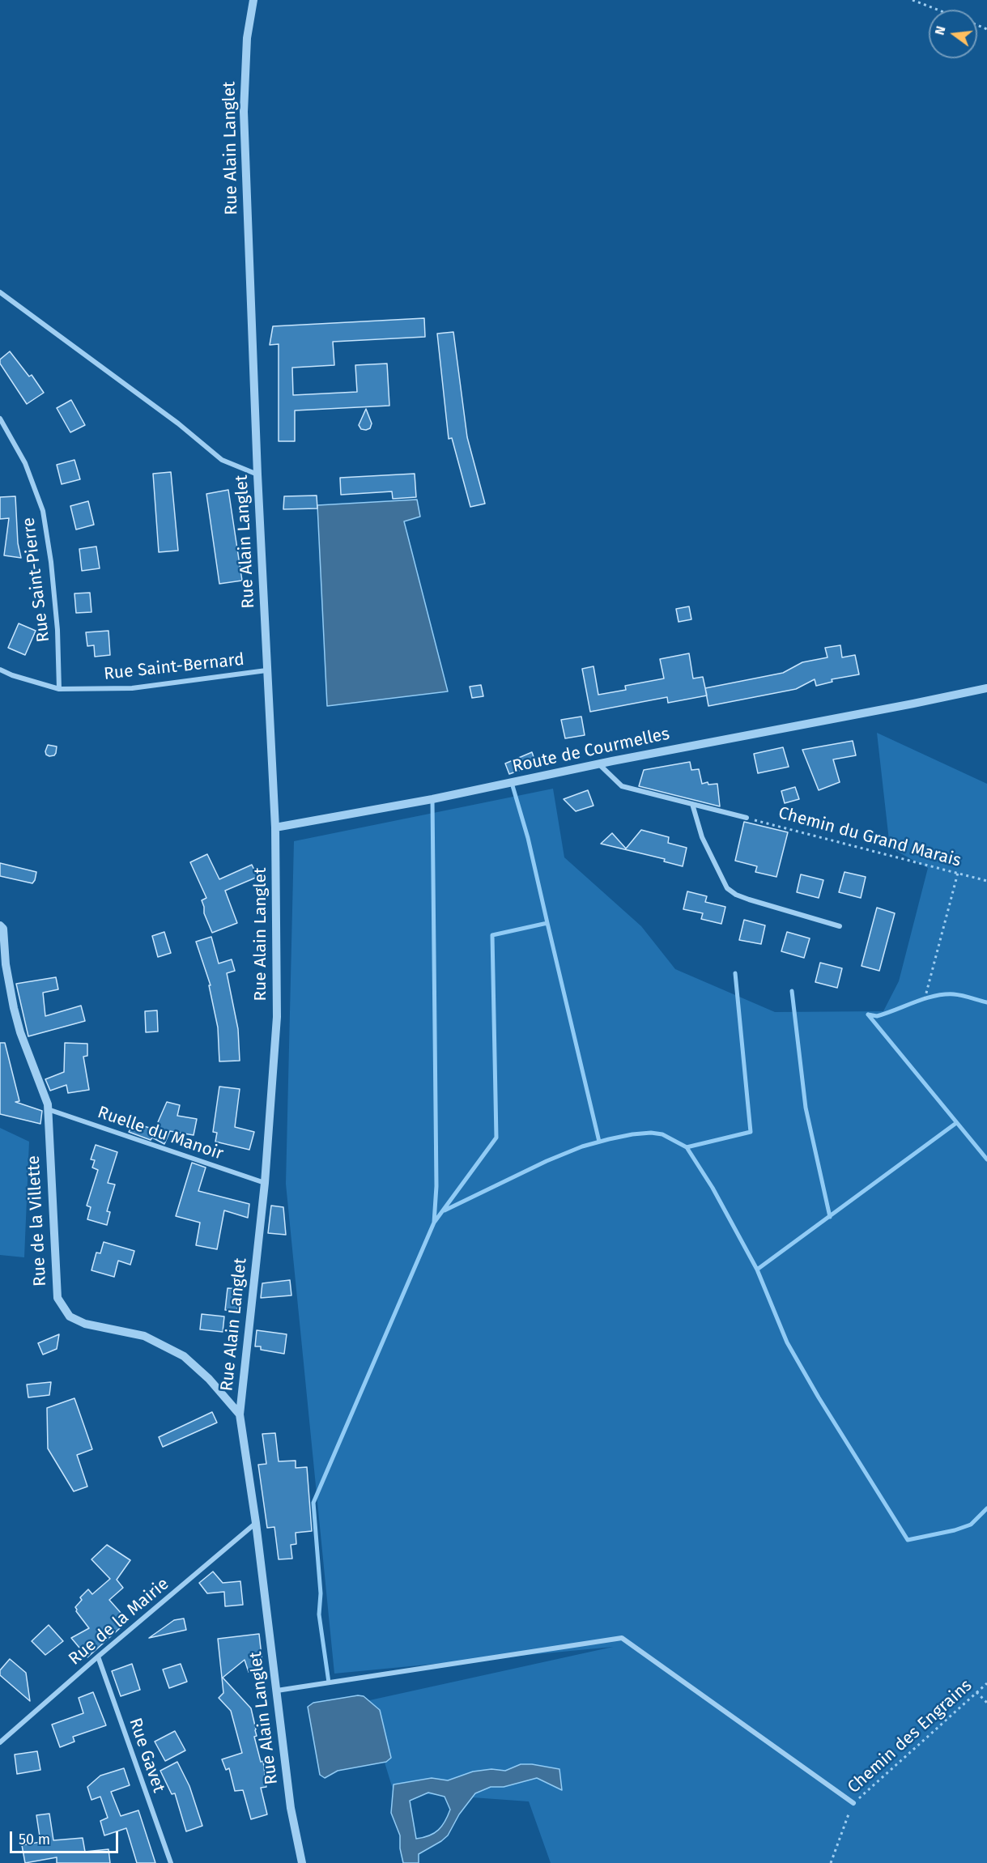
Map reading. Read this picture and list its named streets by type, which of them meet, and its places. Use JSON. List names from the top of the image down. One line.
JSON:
{"streets":{"street":["Rue Alain Langlet","Rue Saint-Pierre","Rue Saint-Bernard","Route de Courmelles","Ruelle du Manoir","Rue de la Villette","Rue de la Mairie","Rue Gavet"],"path":["Chemin du Grand Marais","Chemin des Engrains"]},"crossings":[["Rue Alain Langlet","Rue Saint-Bernard"],["Rue Alain Langlet","Route de Courmelles"],["Rue Alain Langlet","Ruelle du Manoir"],["Rue Alain Langlet","Rue de la Villette"],["Rue Alain Langlet","Rue de la Mairie"],["Rue Saint-Pierre","Rue Saint-Bernard"],["Ruelle du Manoir","Rue de la Villette"],["Rue de la Mairie","Rue Gavet"]],"scale_bar":"50 m","north":"left"}
